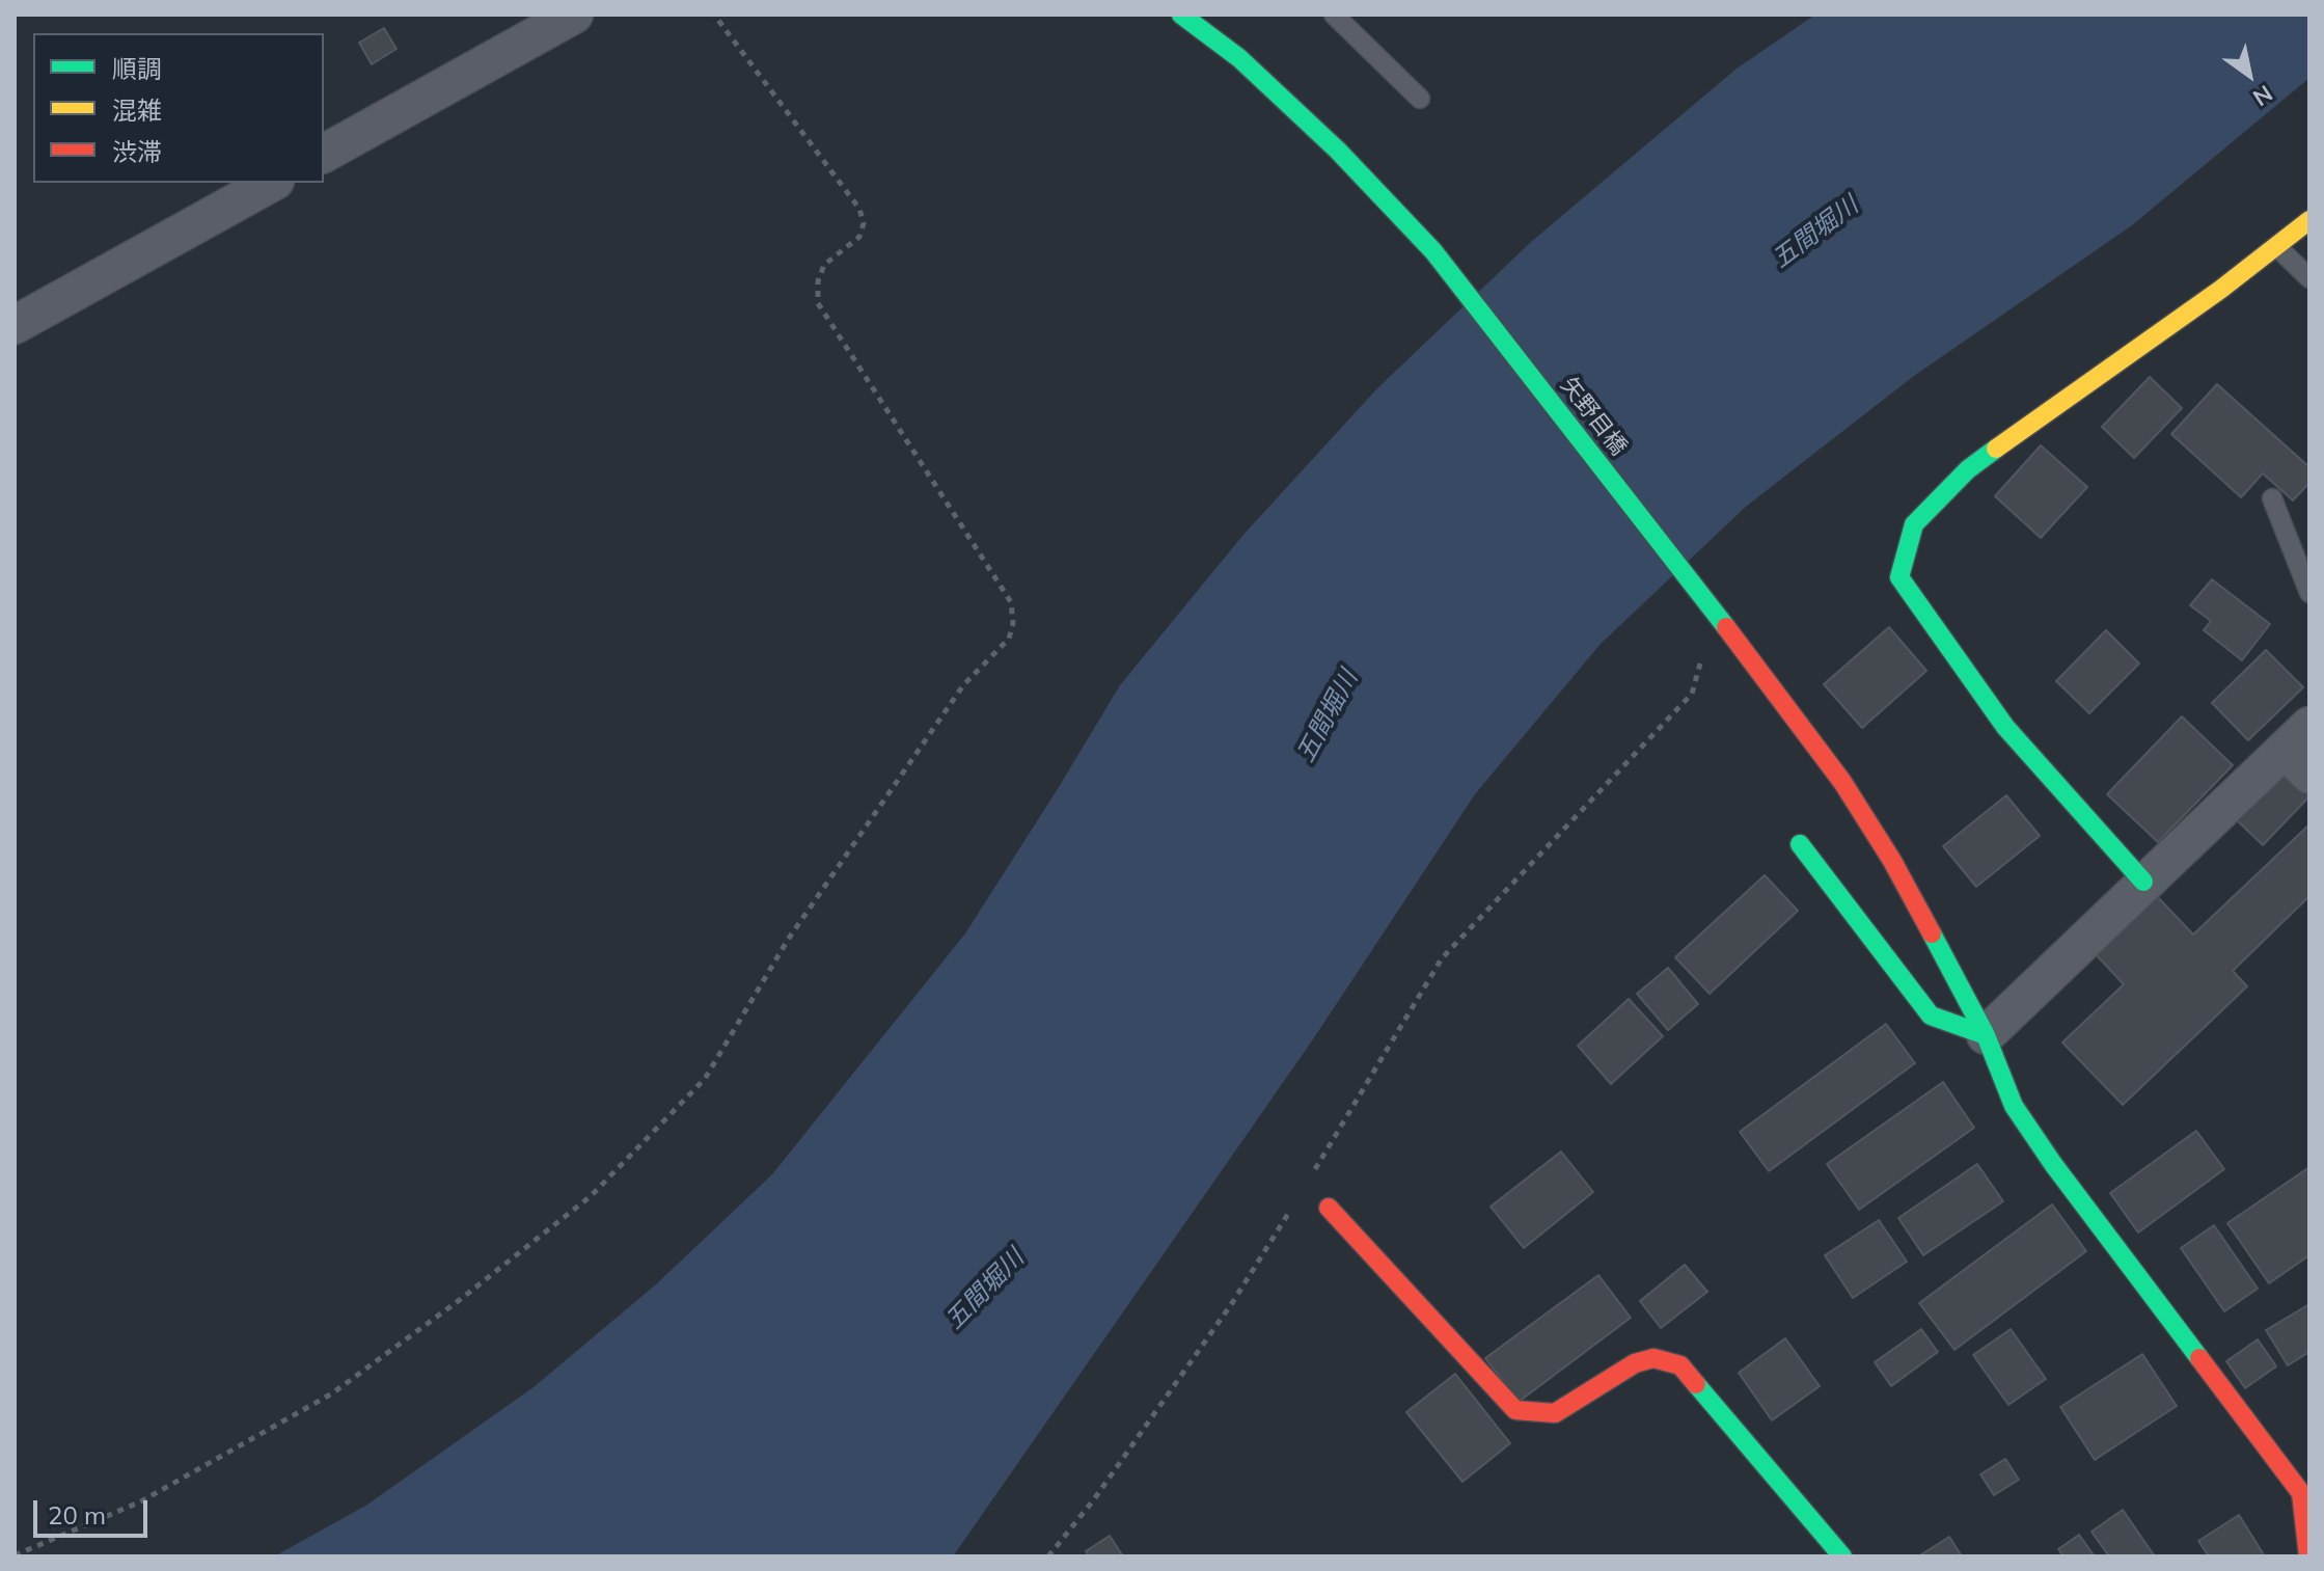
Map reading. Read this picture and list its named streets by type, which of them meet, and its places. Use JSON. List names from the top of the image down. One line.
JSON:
{"streets":{"street":["矢野目橋"]},"water":["五間堀川"],"legend":["順調","混雑","渋滞"],"scale_bar":"20 m","north":"bottom right"}
